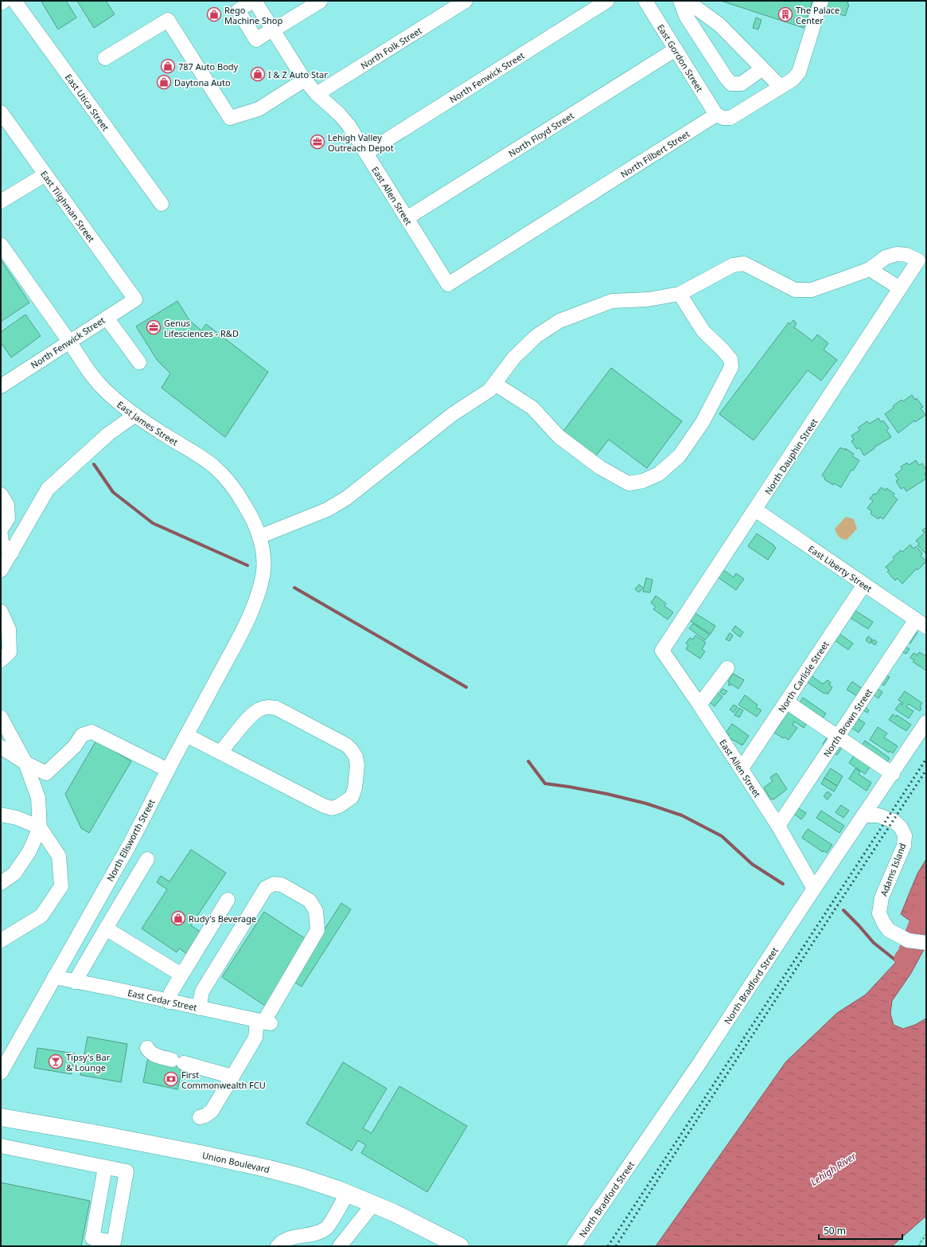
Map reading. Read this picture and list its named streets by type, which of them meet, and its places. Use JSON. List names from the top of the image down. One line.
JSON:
{"streets":{"main road":["Union Boulevard"],"street":["North Folk Street","East Gordon Street","North Fenwick Street","East Utica Street","North Floyd Street","North Filbert Street","East Allen Street","East Tilghman Street","East James Street","North Dauphin Street","East Liberty Street","North Carlisle Street","North Brown Street","North Ellsworth Street","Adams Island","North Bradford Street","East Cedar Street"]},"crossings":[["North Folk Street","East Allen Street"],["East Gordon Street","North Floyd Street"],["East Gordon Street","North Filbert Street"],["North Fenwick Street","East Allen Street"],["North Fenwick Street","East Tilghman Street"],["North Fenwick Street","East James Street"],["North Floyd Street","East Allen Street"],["North Filbert Street","East Allen Street"],["East Allen Street","North Dauphin Street"],["East Allen Street","North Carlisle Street"],["East Allen Street","North Brown Street"],["East Allen Street","North Bradford Street"],["East James Street","North Ellsworth Street"],["North Dauphin Street","East Liberty Street"],["East Liberty Street","North Carlisle Street"],["East Liberty Street","North Brown Street"],["North Ellsworth Street","East Cedar Street"],["Adams Island","North Bradford Street"]],"water":["Lehigh River"],"places":{"shop":["Rego Machine Shop","787 Auto Body","I & Z Auto Star","Daytona Auto","Rudy's Beverage"],"building":["The Palace Center"],"office":["Lehigh Valley Outreach Depot","Genus Lifesciences - R&D"],"bar":["Tipsy's Bar & Lounge"],"bank":["First Commonwealth FCU"]},"scale_bar":"50 m"}
